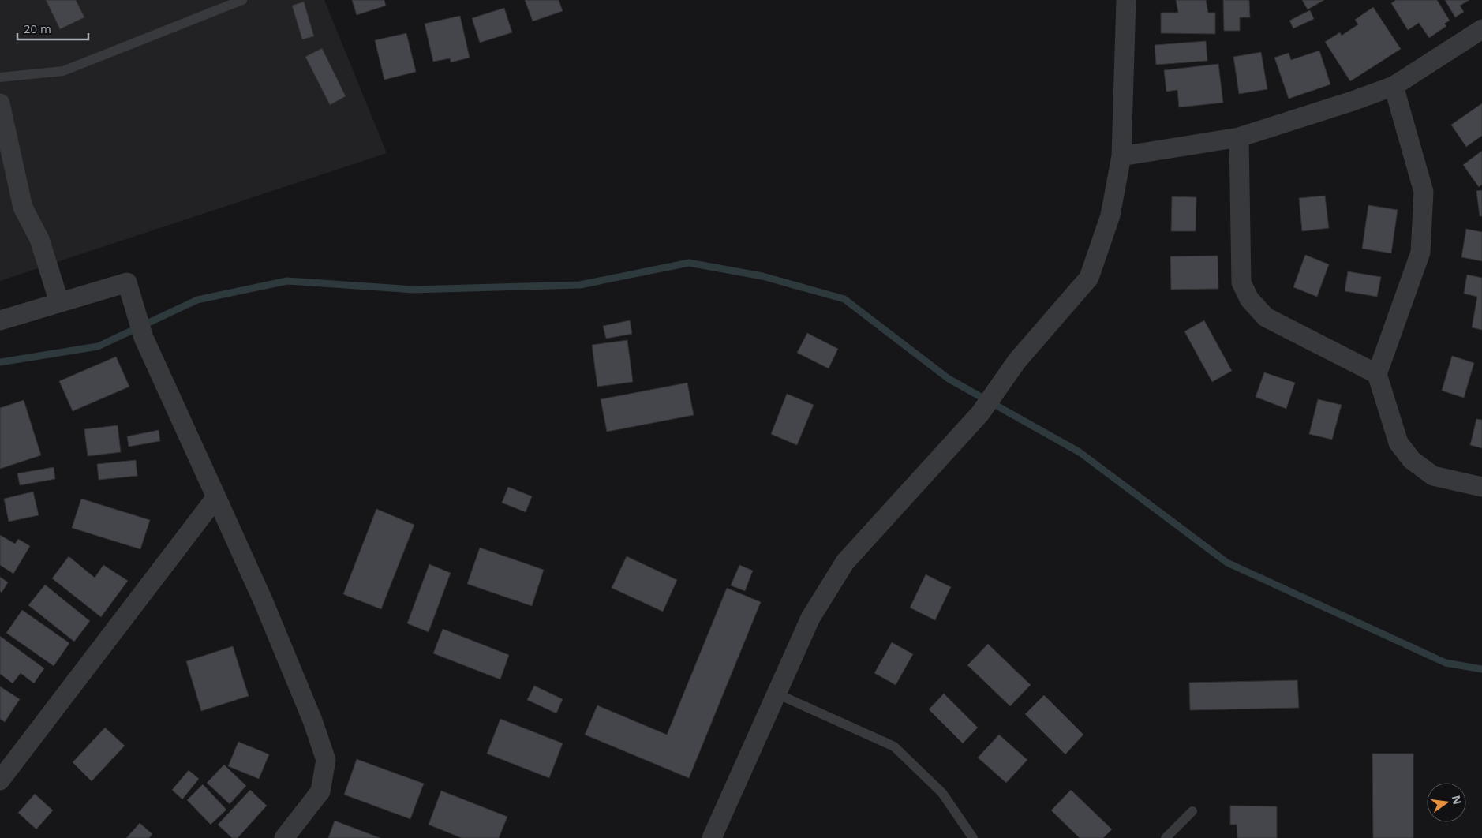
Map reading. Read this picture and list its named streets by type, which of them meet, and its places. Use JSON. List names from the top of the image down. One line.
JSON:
{"scale_bar":"20 m","north":"right"}
